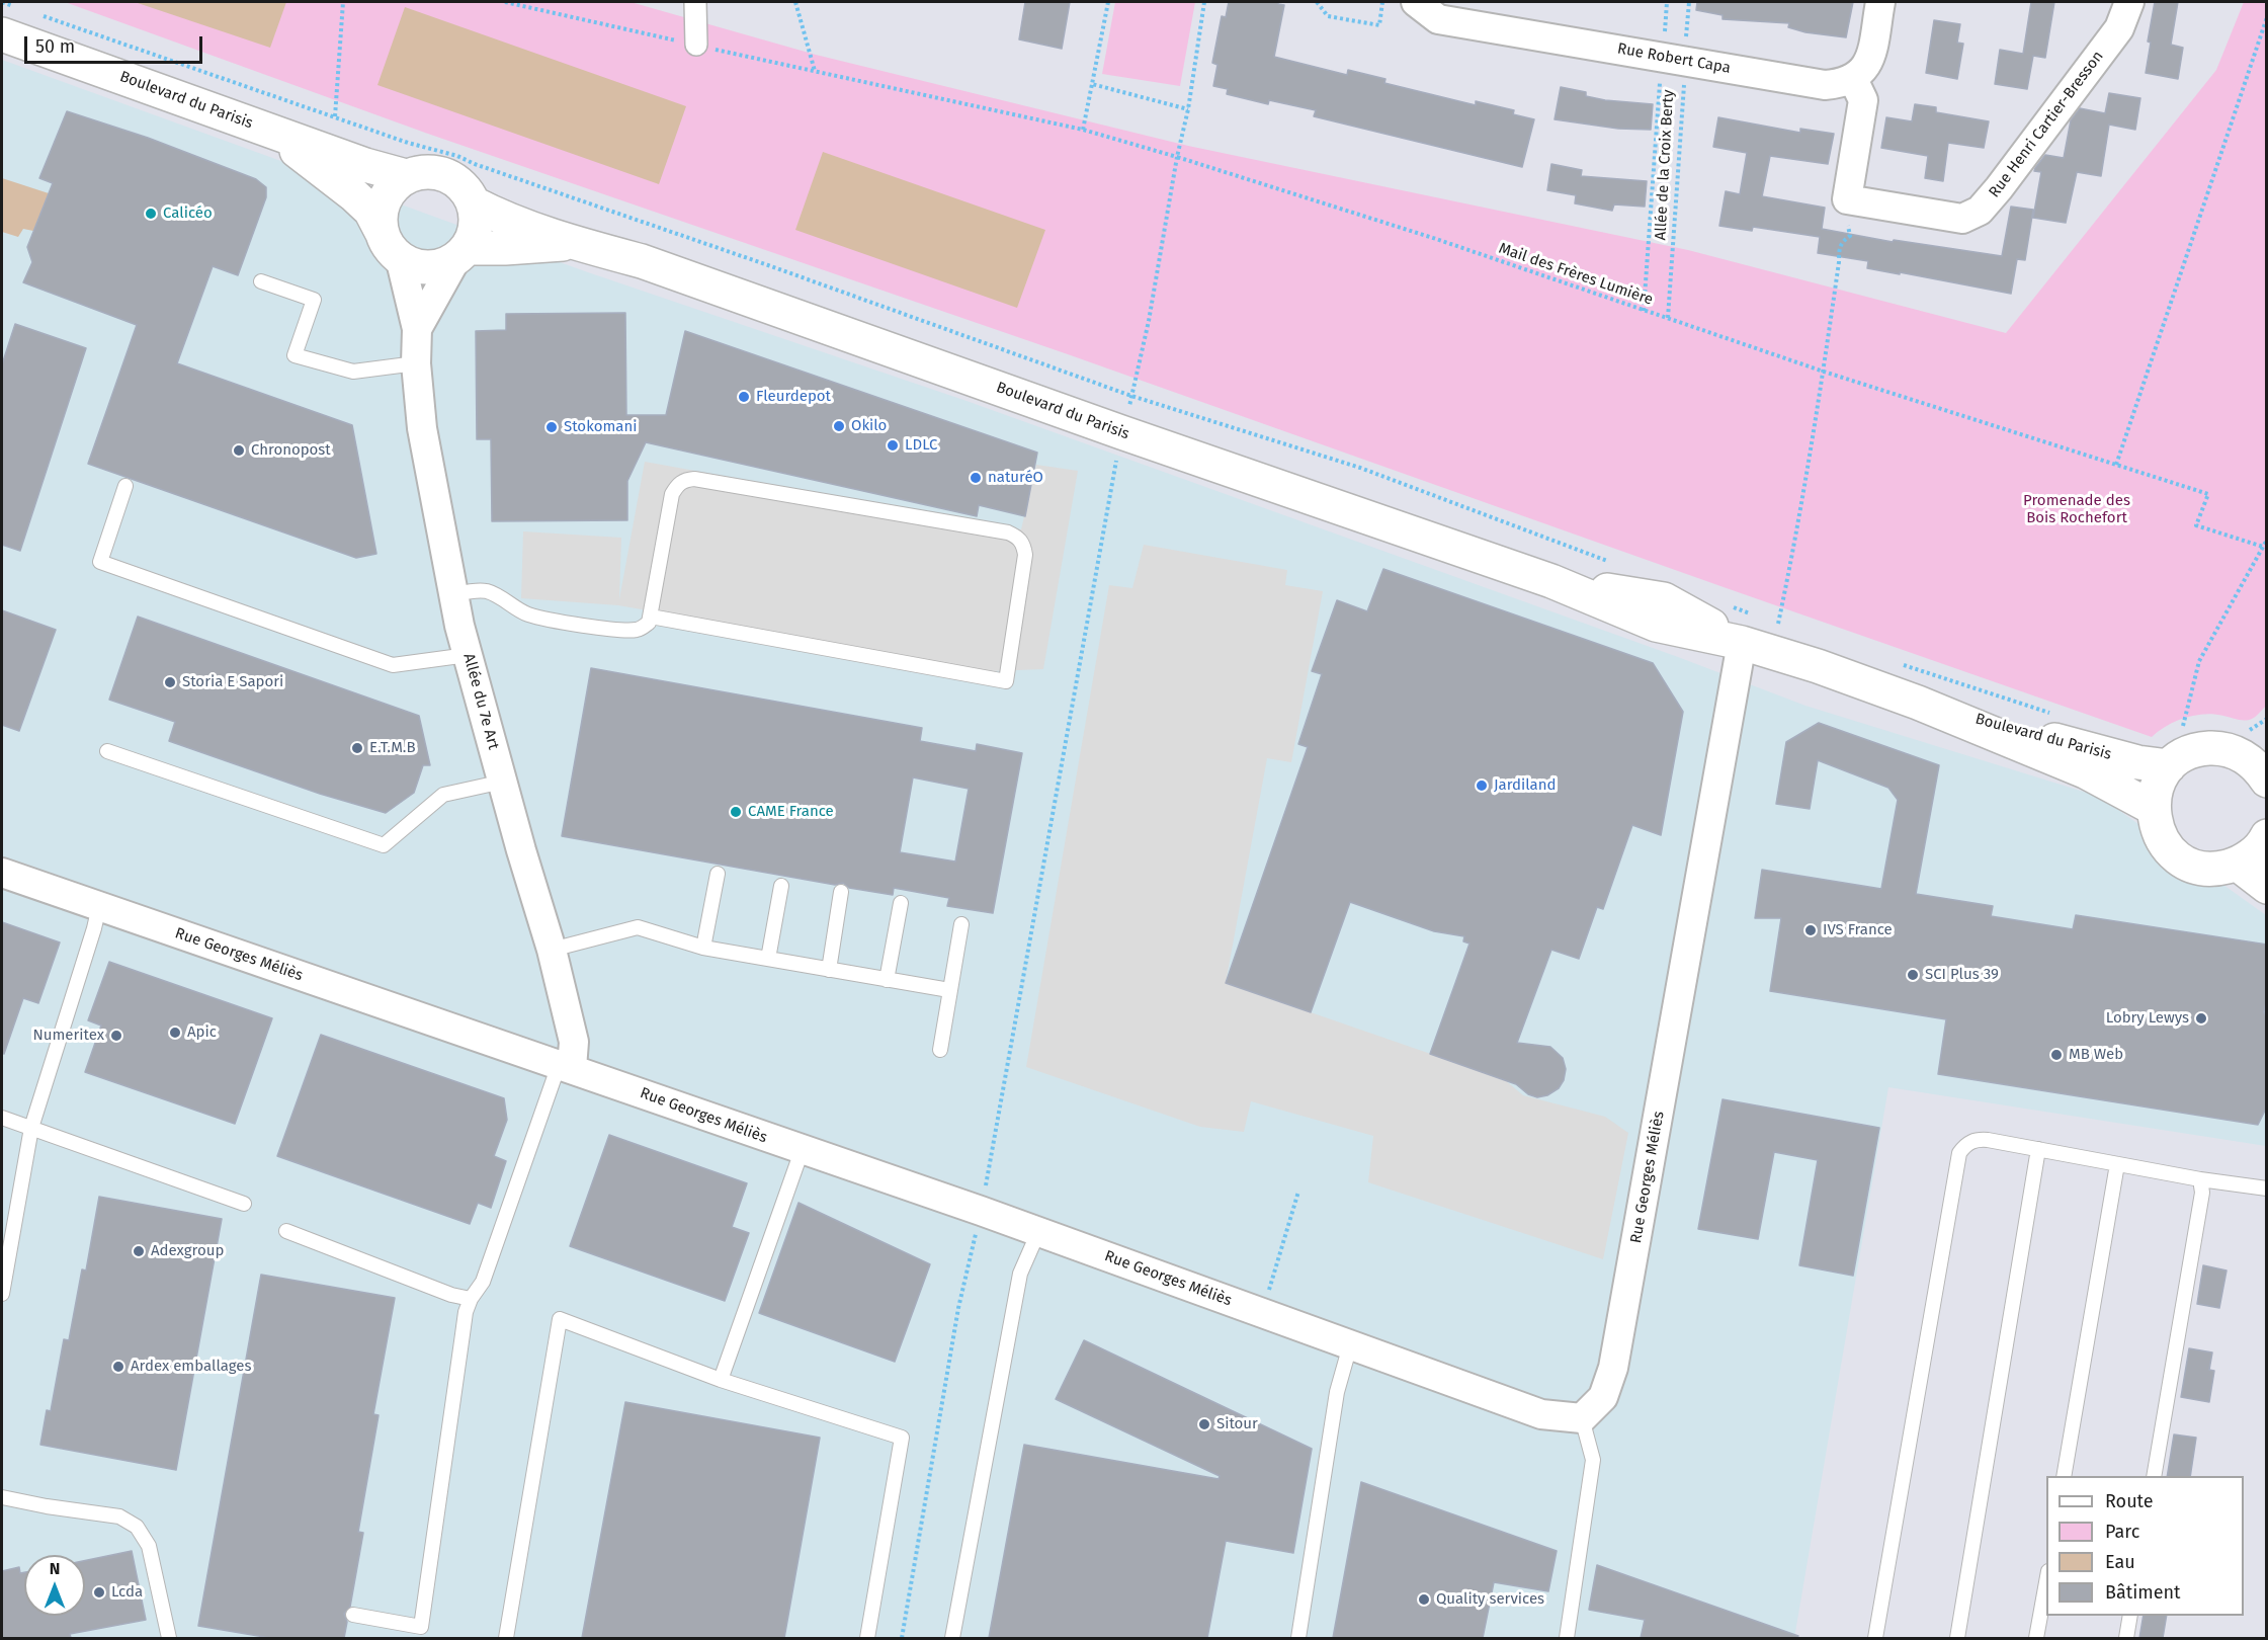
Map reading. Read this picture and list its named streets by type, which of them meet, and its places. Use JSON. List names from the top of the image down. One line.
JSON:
{"streets":{"street":["Rue Robert Capa","Boulevard du Parisis","Rue Henri Cartier-Bresson","Allée du 7e Art","Rue Georges Méliès"],"path":["Allée de la Croix Berty","Mail des Frères Lumière"]},"crossings":[["Rue Robert Capa","Allée de la Croix Berty"],["Boulevard du Parisis","Allée du 7e Art"],["Boulevard du Parisis","Rue Georges Méliès"],["Allée de la Croix Berty","Mail des Frères Lumière"],["Allée du 7e Art","Rue Georges Méliès"]],"parks":["Promenade des Bois Rochefort"],"places":["Calicéo","Fleurdepot","Okilo","Stokomani","LDLC","Chronopost","naturéO","Storia E Sapori","E.T.M.B","Jardiland","CAME France","IVS France","SCI Plus 39","Lobry Lewys","Apic","Numeritex","MB Web","Adexgroup","Ardex emballages","Sitour","Lcda","Quality services"],"legend":["Route","Parc","Eau","Bâtiment"],"scale_bar":"50 m","north":"top"}
